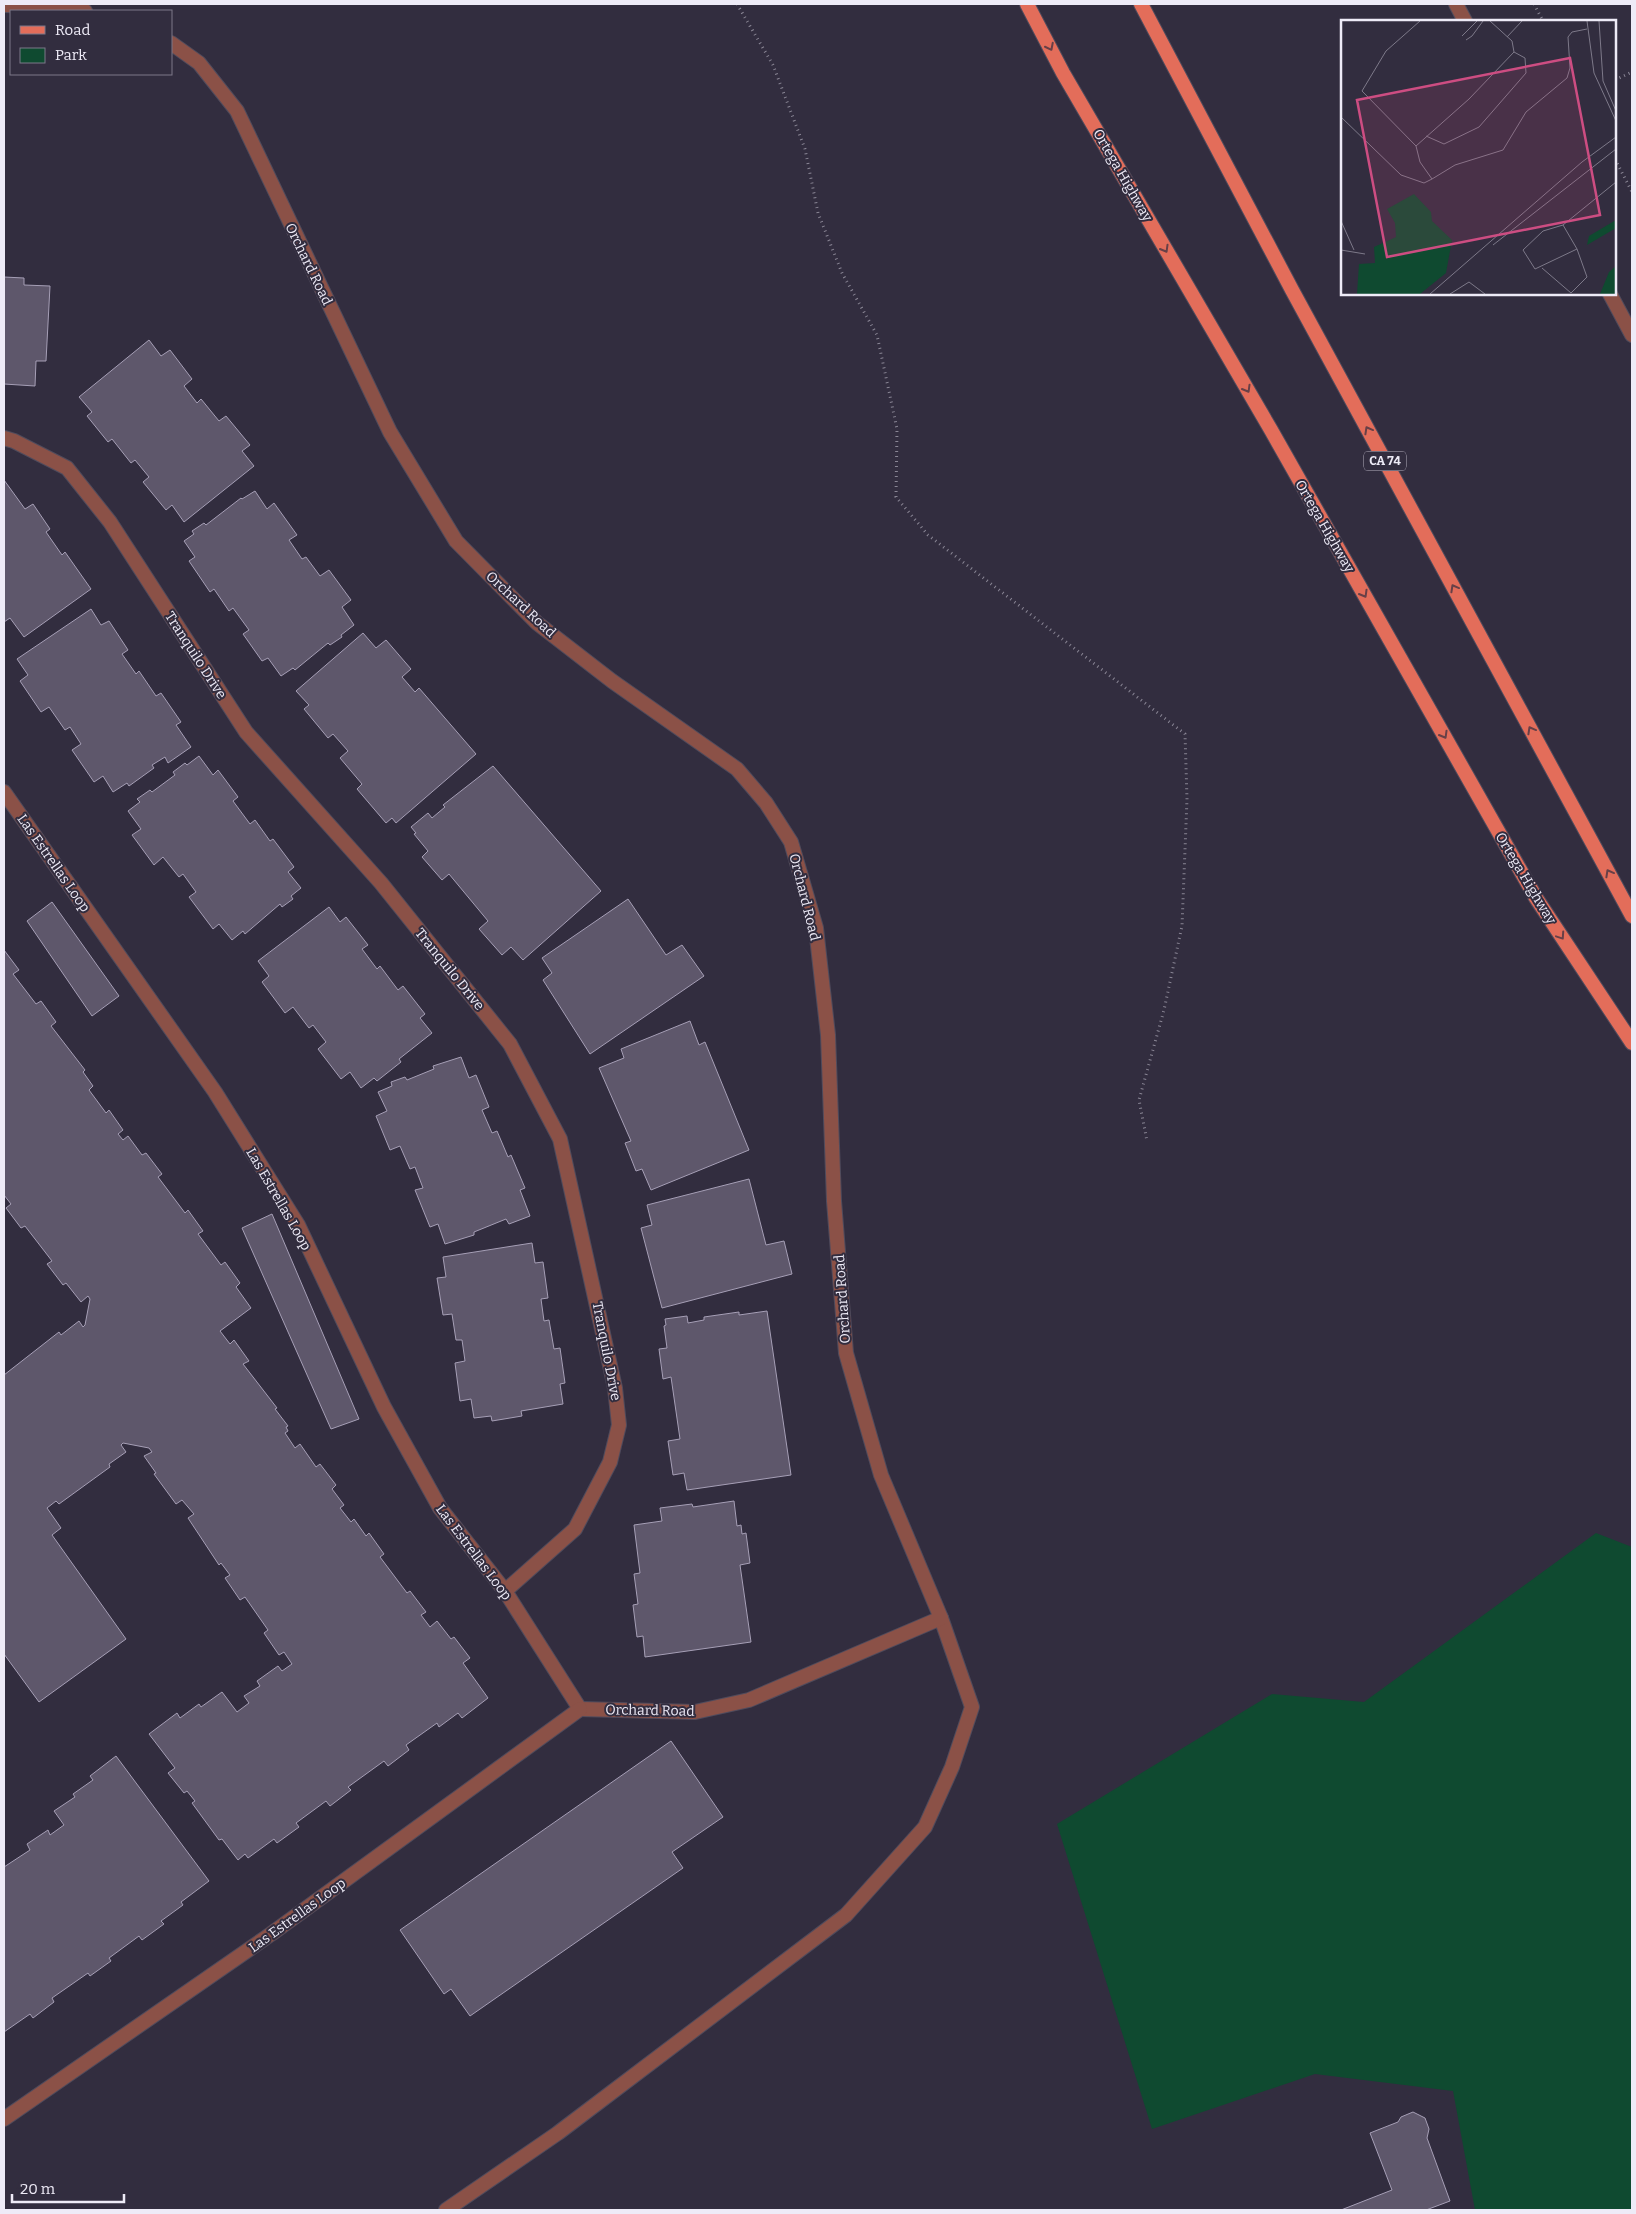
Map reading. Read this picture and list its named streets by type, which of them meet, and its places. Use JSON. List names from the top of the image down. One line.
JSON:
{"streets":{"main road":["Ortega Highway","CA 74"],"street":["Orchard Road","Tranquilo Drive","Las Estrellas Loop"]},"crossings":[["Orchard Road","Las Estrellas Loop"],["Tranquilo Drive","Las Estrellas Loop"]],"legend":["Road","Park"],"scale_bar":"20 m"}
